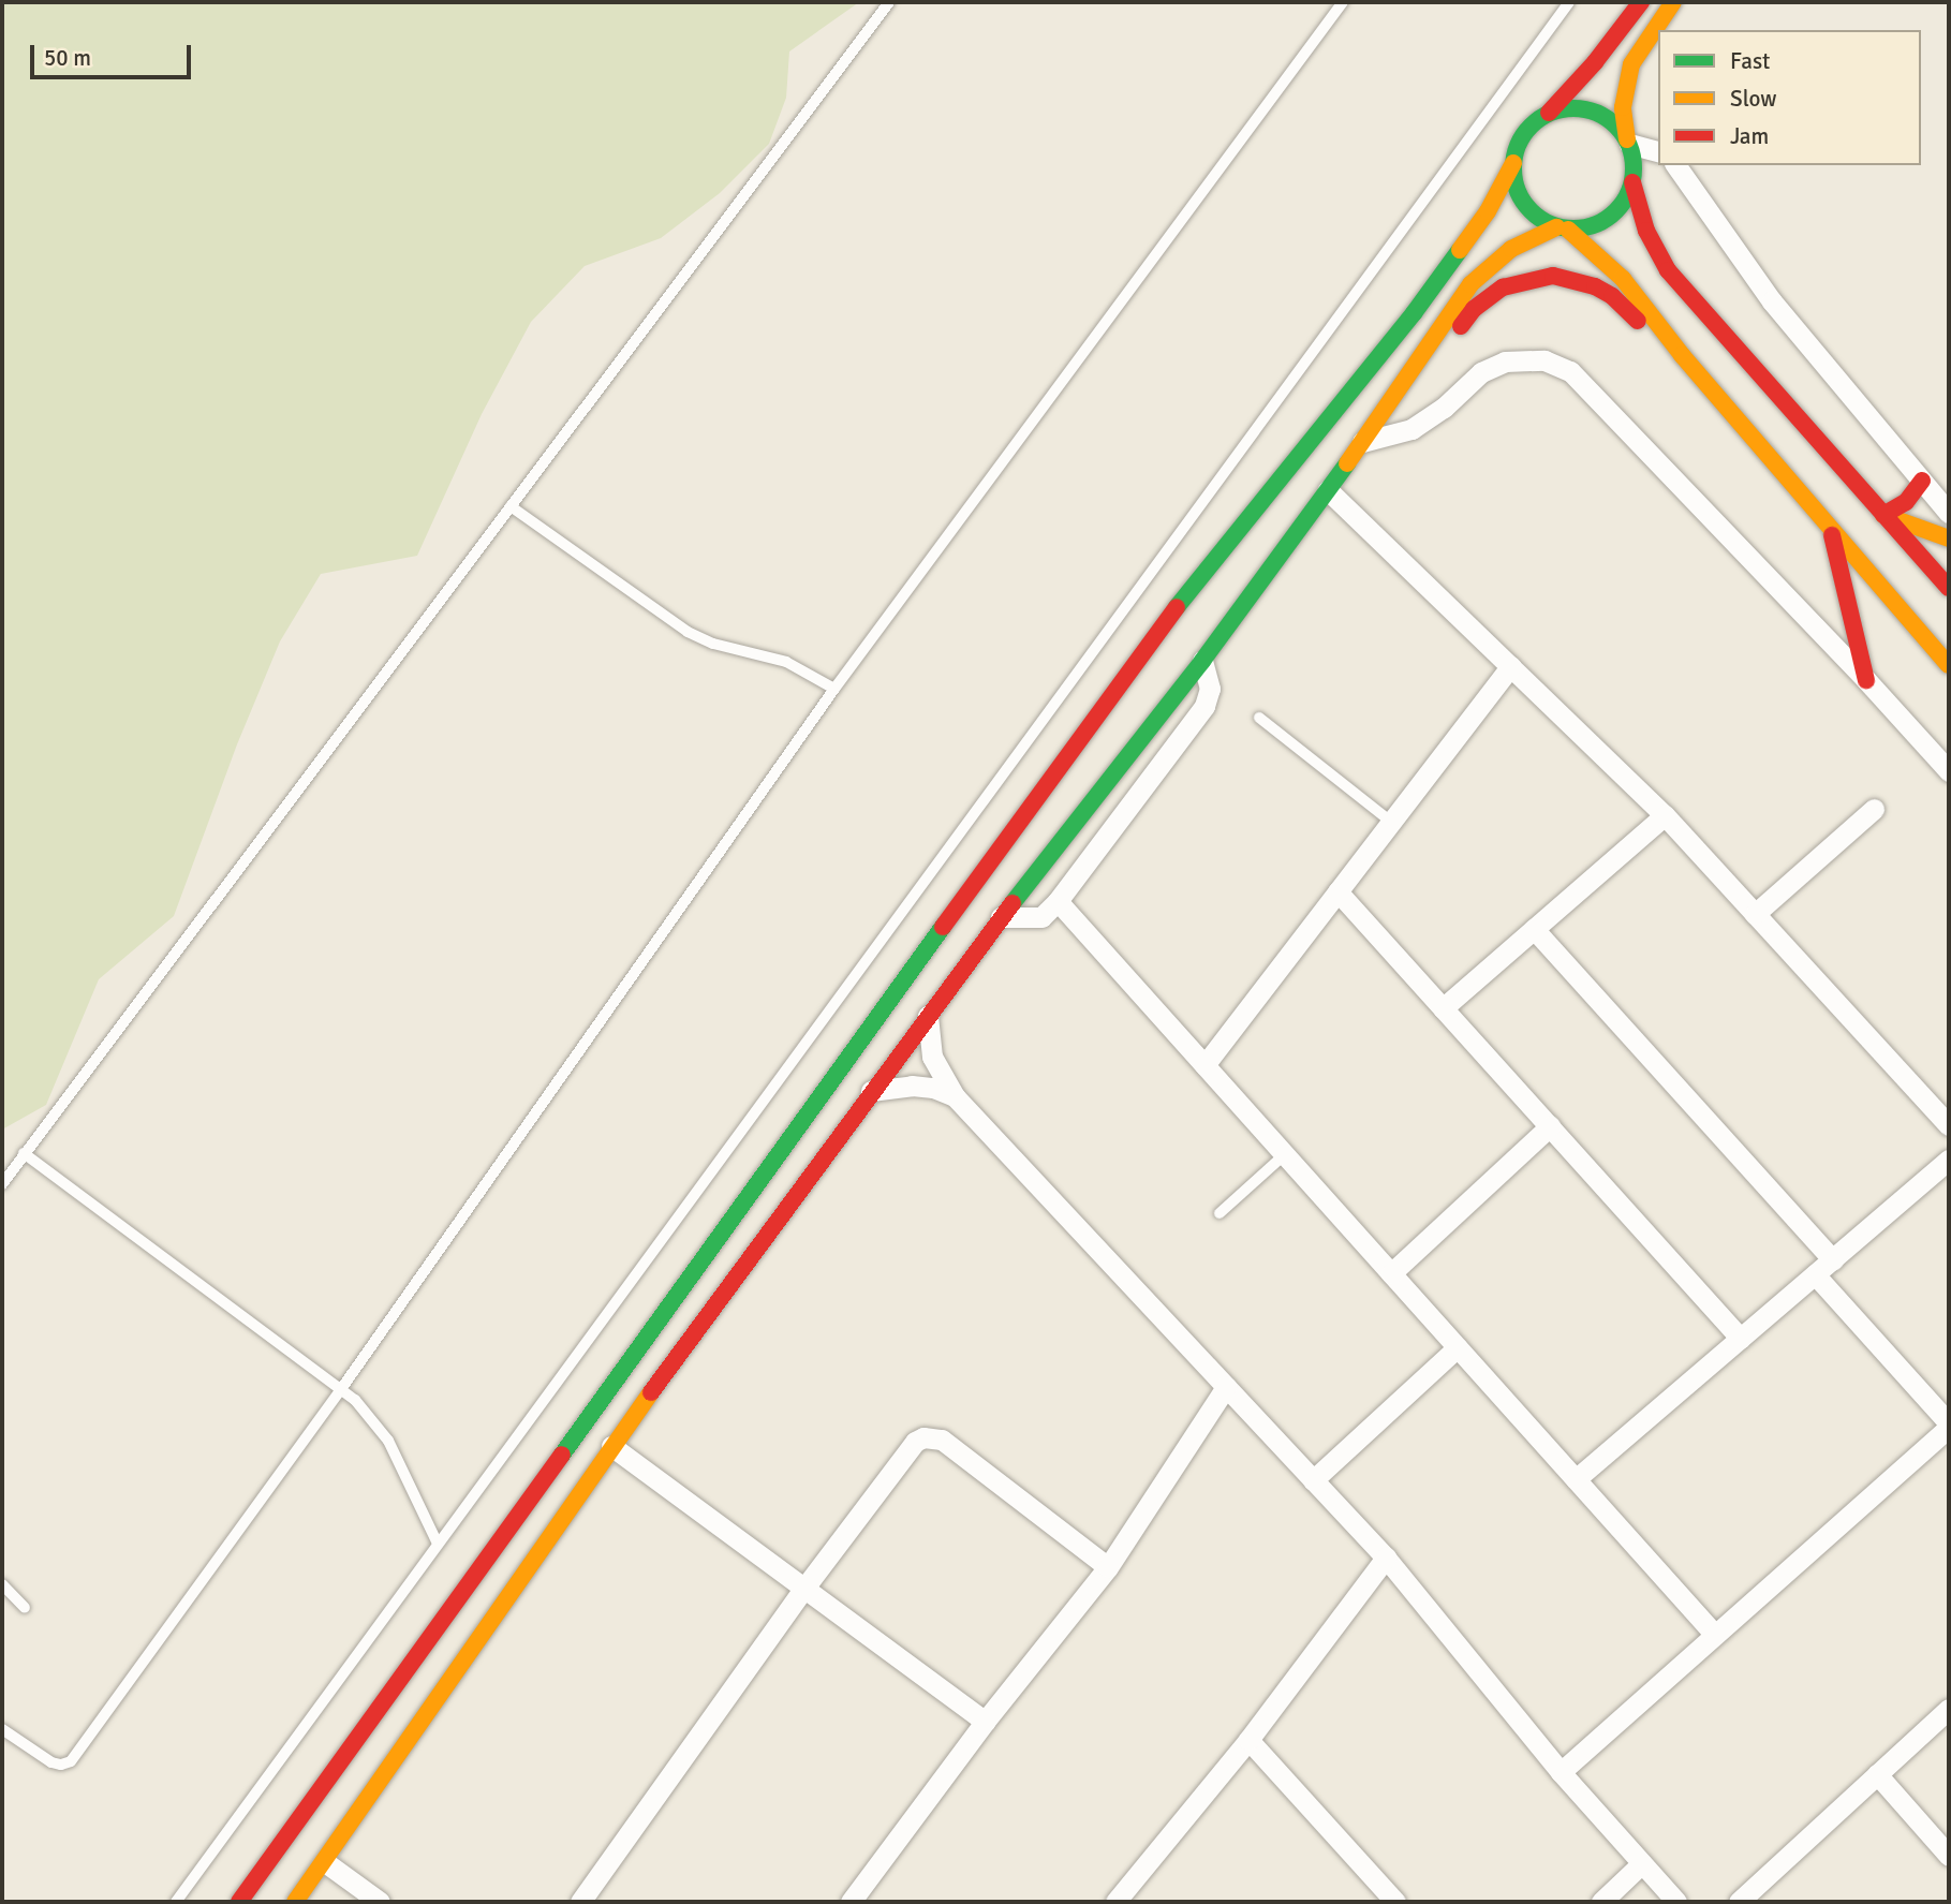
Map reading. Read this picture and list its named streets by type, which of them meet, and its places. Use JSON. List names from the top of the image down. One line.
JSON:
{"legend":["Fast","Slow","Jam"],"scale_bar":"50 m"}
